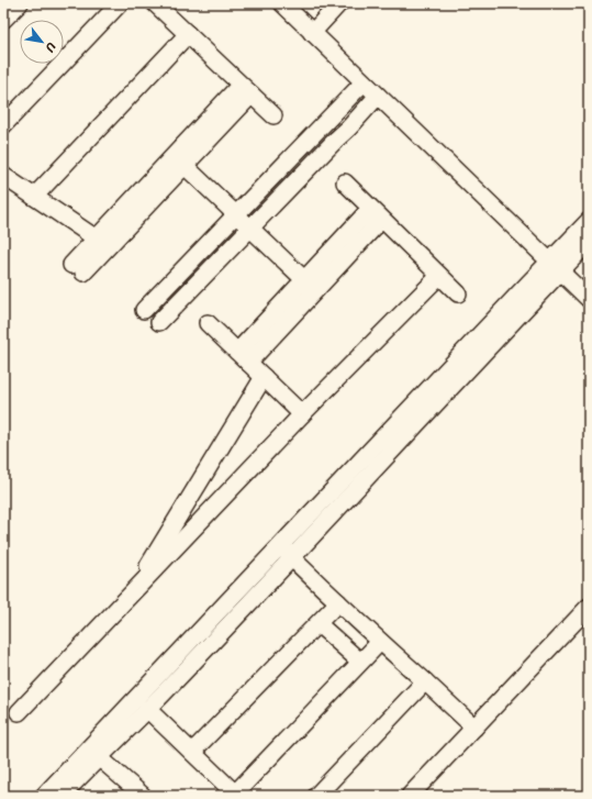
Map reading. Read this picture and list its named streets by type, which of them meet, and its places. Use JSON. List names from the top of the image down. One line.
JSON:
{"north":"bottom right"}
